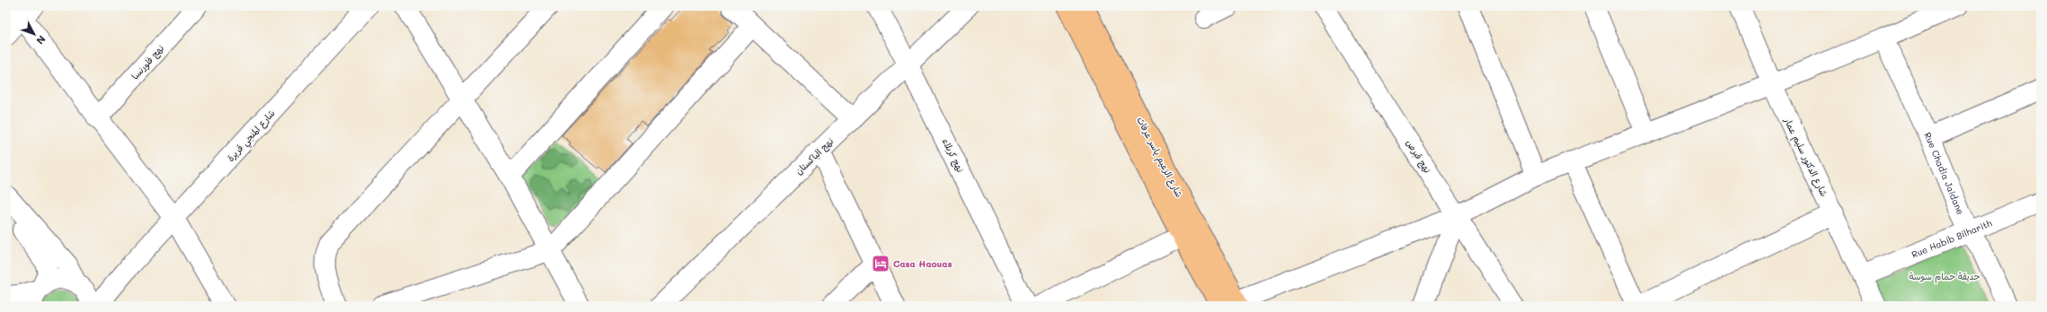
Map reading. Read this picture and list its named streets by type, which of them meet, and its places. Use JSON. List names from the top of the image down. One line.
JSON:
{"streets":{"main road":["شارع الزعيم ياسر عرفات"],"street":["نهج فلورنسا","شارع المنجي قريرة","نهج كربلاء","نهج الباكستان","نهج قبرص","شارع الدكتور سليم عمار","Rue Chadia Jaidane","Rue Habib Bilharith"]},"crossings":[["نهج كربلاء","نهج الباكستان"],["شارع الدكتور سليم عمار","Rue Habib Bilharith"],["Rue Chadia Jaidane","Rue Habib Bilharith"]],"parks":["حديقة حمام سوسة"],"places":{"hotel":["Casa Haouas"]},"north":"bottom right"}
